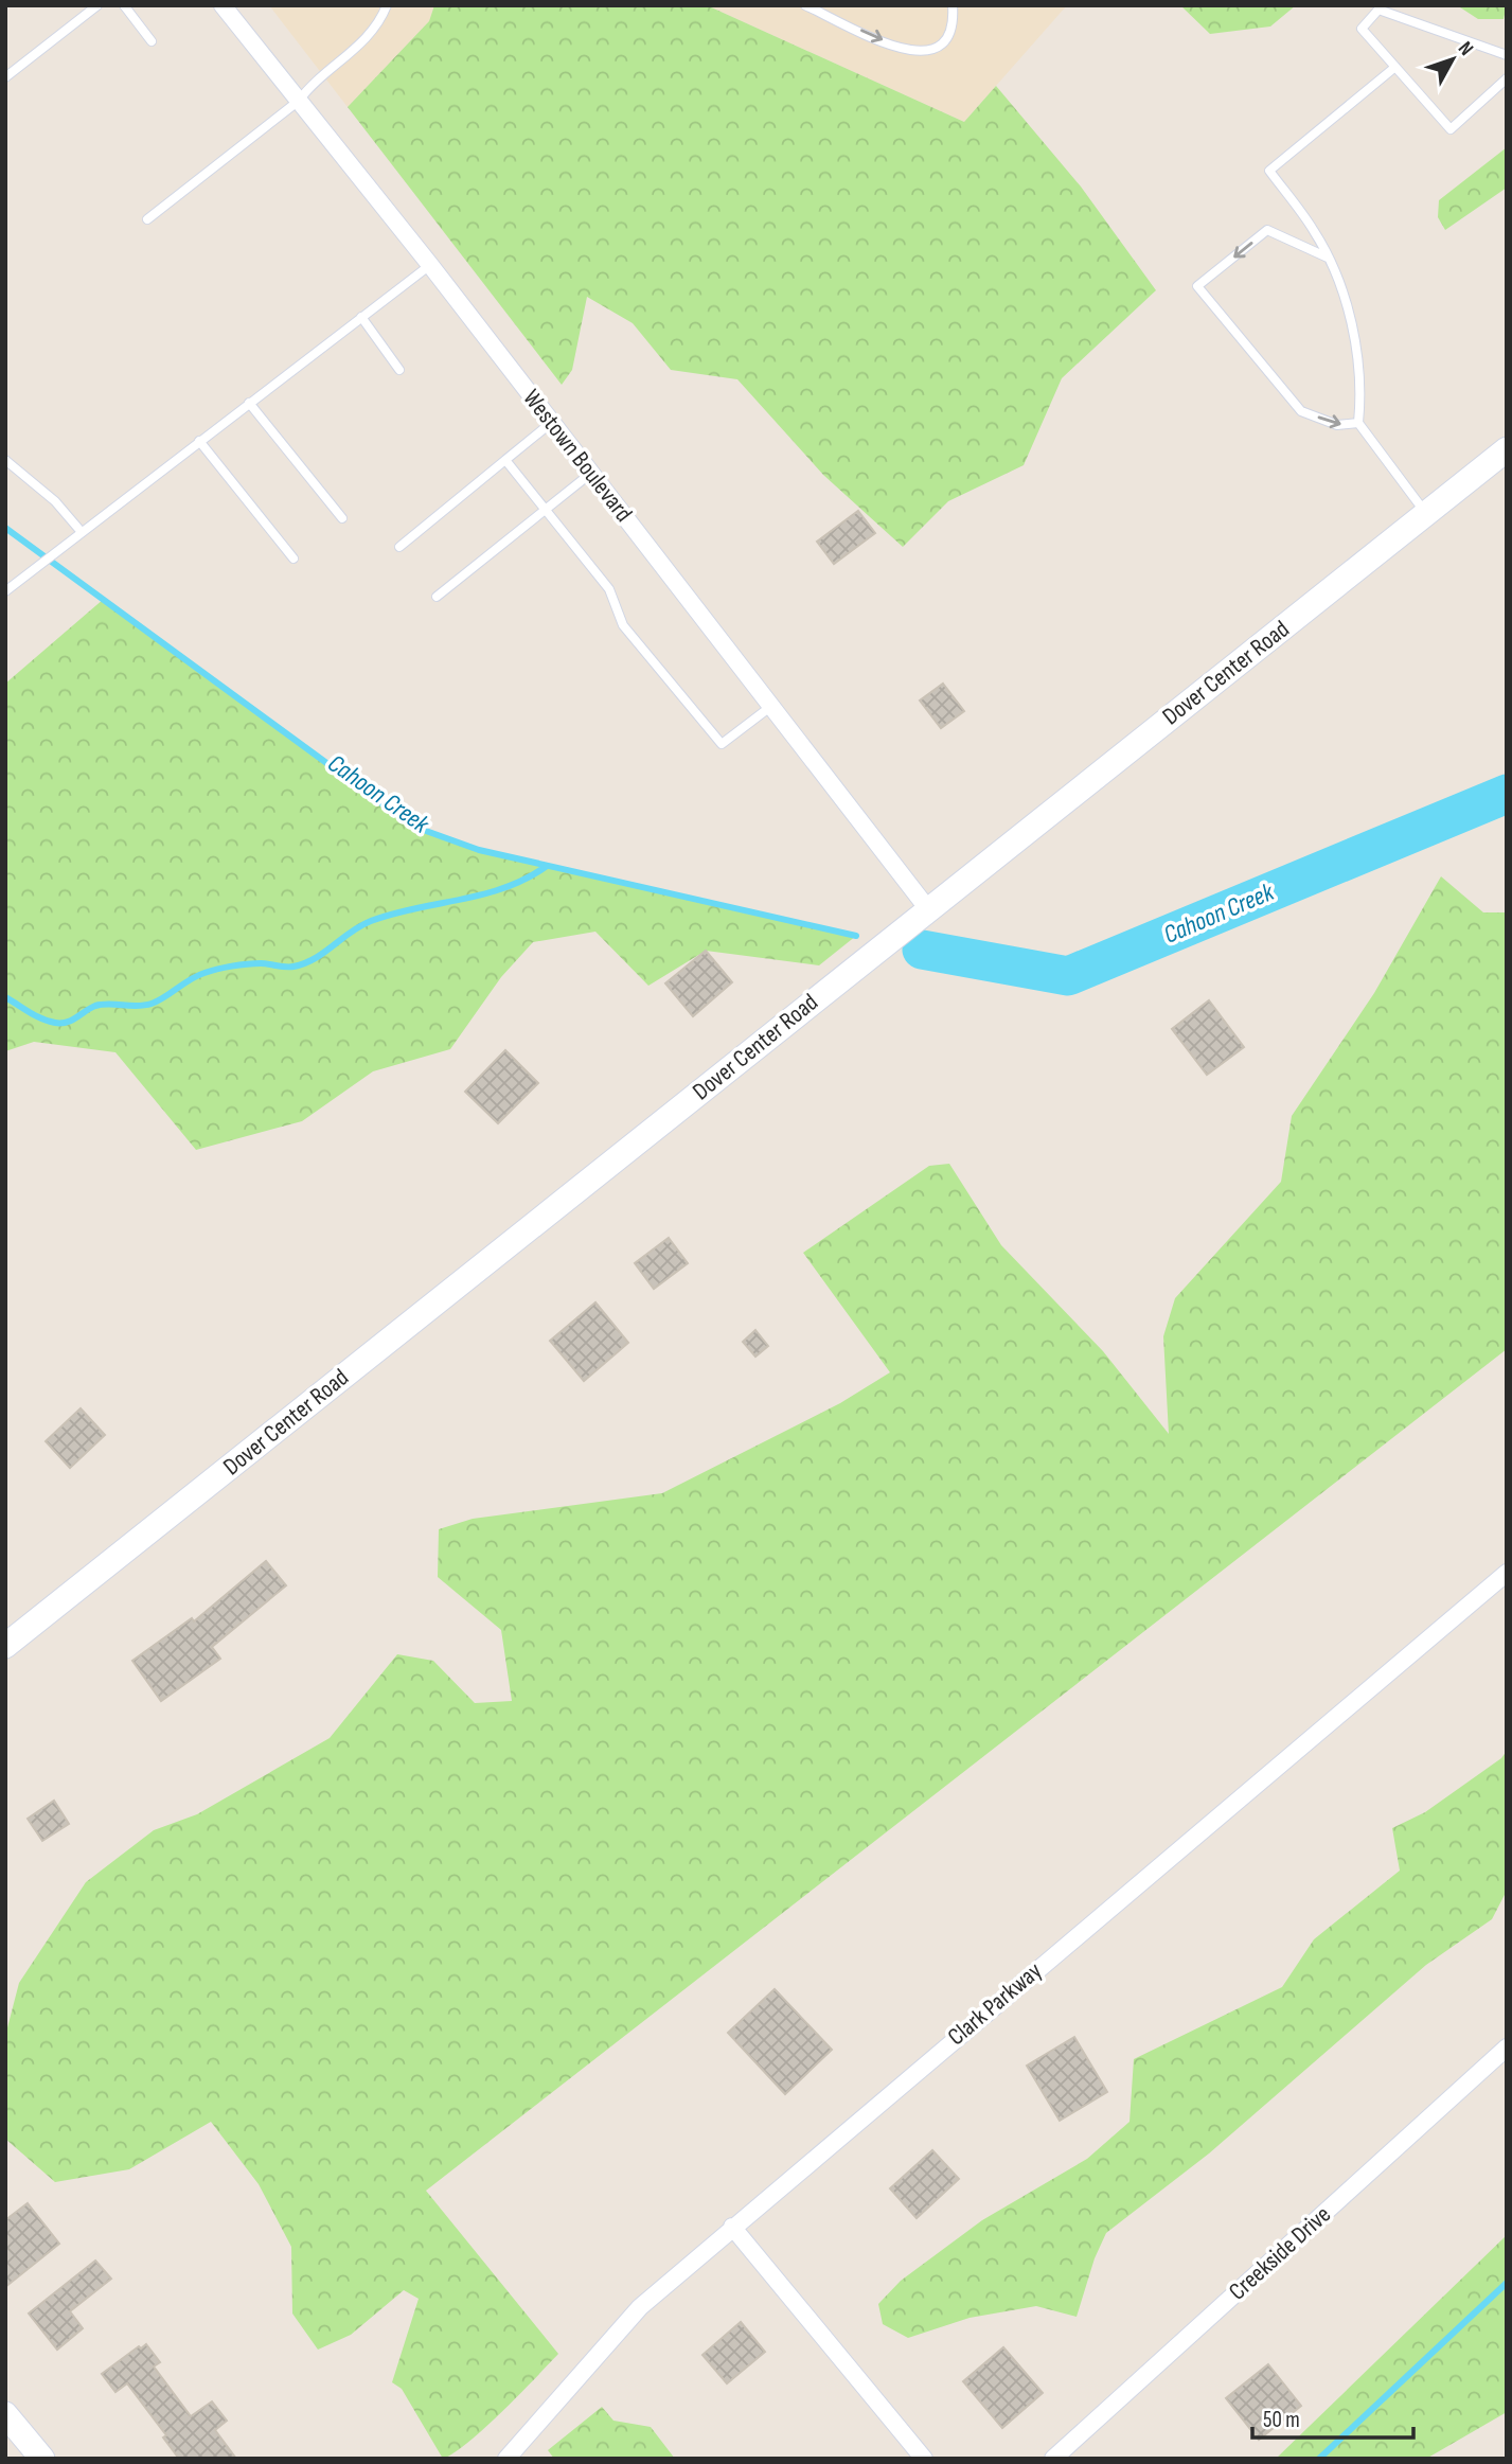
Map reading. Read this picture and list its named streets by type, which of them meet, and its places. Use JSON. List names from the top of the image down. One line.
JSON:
{"streets":{"street":["Westown Boulevard","Dover Center Road","Clark Parkway","Creekside Drive"]},"crossings":[["Westown Boulevard","Dover Center Road"]],"water":["Cahoon Creek"],"scale_bar":"50 m","north":"top right"}
